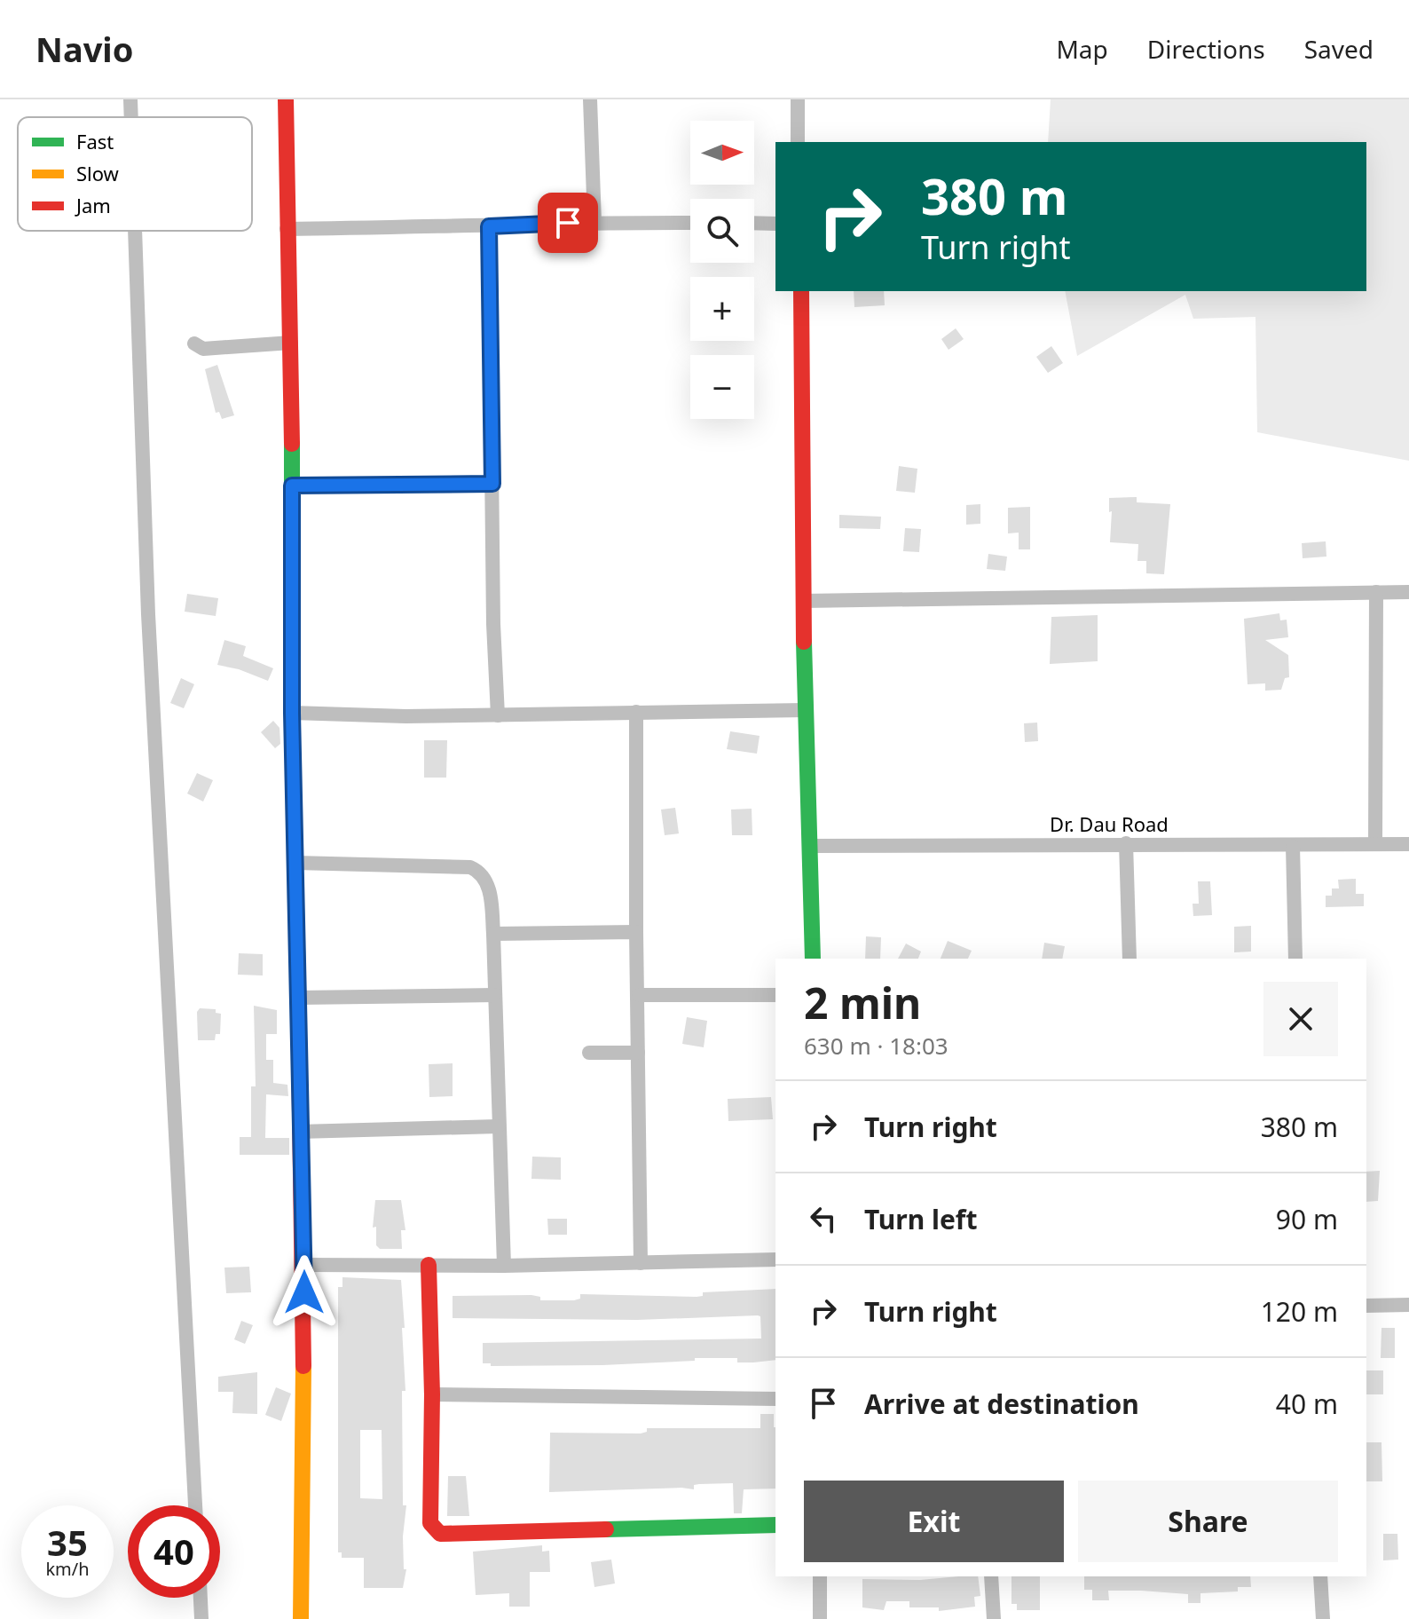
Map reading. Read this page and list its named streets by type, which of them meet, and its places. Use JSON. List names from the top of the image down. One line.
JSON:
{"streets":{"street":["Dr. Dau Road"]},"legend":["Fast","Slow","Jam"],"north":"right","page":{"header":"Navio","nav":["Map","Directions","Saved"],"map_buttons":["+","−"],"turn":["380 m","Turn right"],"heading":["2 min","630 m · 18:03"],"list":[{"name":"Turn right","value":"380 m"},{"name":"Turn left","value":"90 m"},{"name":"Turn right","value":"120 m"},{"name":"Arrive at destination","value":"40 m"}],"buttons":["Exit","Share"],"speed":"35 km/h","limit":"40"}}
